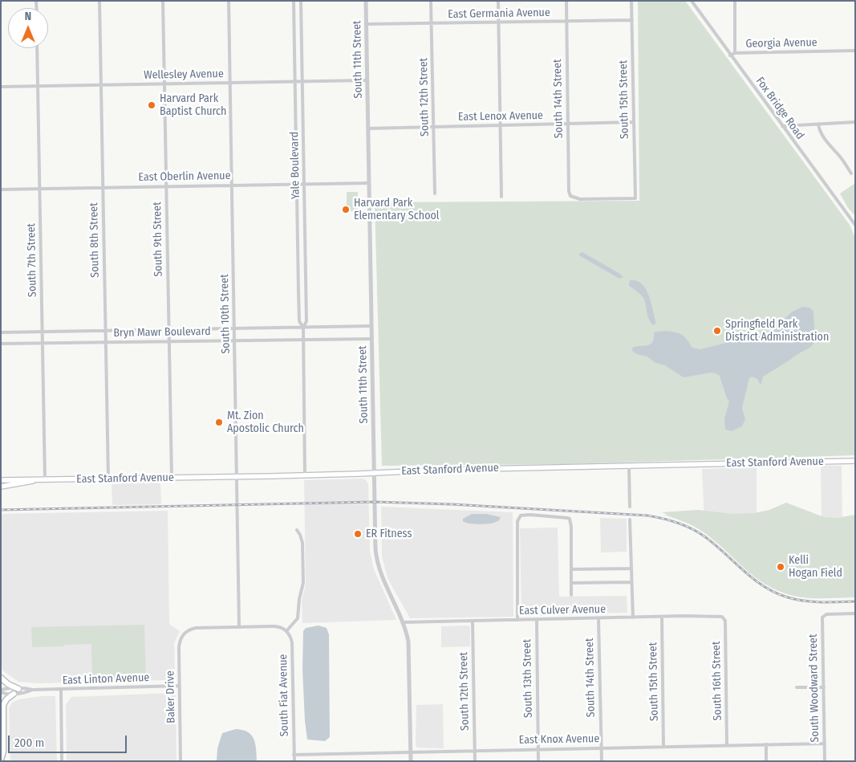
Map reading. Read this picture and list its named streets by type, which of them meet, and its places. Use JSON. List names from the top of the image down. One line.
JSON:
{"streets":{"main road":["East Stanford Avenue"],"street":["East Germania Avenue","Georgia Avenue","South 11th Street","Wellesley Avenue","South 12th Street","South 14th Street","South 15th Street","Fox Bridge Road","East Lenox Avenue","Yale Boulevard","East Oberlin Avenue","South 9th Street","South 8th Street","South 7th Street","South 10th Street","Bryn Mawr Boulevard","East Culver Avenue","South 13th Street","East Linton Avenue","South 16th Street","South Woodward Street","South Fiat Avenue","Baker Drive","East Knox Avenue"]},"crossings":[["East Germania Avenue","South 11th Street"],["East Germania Avenue","South 12th Street"],["East Germania Avenue","South 14th Street"],["East Germania Avenue","South 15th Street"],["Georgia Avenue","Fox Bridge Road"],["South 11th Street","Wellesley Avenue"],["South 11th Street","East Lenox Avenue"],["South 11th Street","East Oberlin Avenue"],["South 11th Street","Bryn Mawr Boulevard"],["South 11th Street","East Stanford Avenue"],["South 11th Street","East Culver Avenue"],["South 11th Street","East Knox Avenue"],["Wellesley Avenue","Yale Boulevard"],["Wellesley Avenue","South 9th Street"],["Wellesley Avenue","South 8th Street"],["Wellesley Avenue","South 7th Street"],["Wellesley Avenue","South 10th Street"],["South 12th Street","East Lenox Avenue"],["South 12th Street","East Culver Avenue"],["South 12th Street","East Knox Avenue"],["South 14th Street","South 15th Street"],["South 14th Street","East Lenox Avenue"],["South 14th Street","East Culver Avenue"],["South 14th Street","East Knox Avenue"],["South 15th Street","East Lenox Avenue"],["South 15th Street","East Culver Avenue"],["South 15th Street","East Knox Avenue"],["Yale Boulevard","East Oberlin Avenue"],["Yale Boulevard","Bryn Mawr Boulevard"],["Yale Boulevard","East Stanford Avenue"],["East Oberlin Avenue","South 9th Street"],["East Oberlin Avenue","South 8th Street"],["East Oberlin Avenue","South 7th Street"],["East Oberlin Avenue","South 10th Street"],["South 9th Street","Bryn Mawr Boulevard"],["South 9th Street","East Stanford Avenue"],["South 8th Street","Bryn Mawr Boulevard"],["South 8th Street","East Stanford Avenue"],["South 7th Street","Bryn Mawr Boulevard"],["South 7th Street","East Stanford Avenue"],["South 10th Street","Bryn Mawr Boulevard"],["South 10th Street","East Stanford Avenue"],["South 10th Street","Baker Drive"],["East Culver Avenue","South 13th Street"],["East Culver Avenue","South 16th Street"],["South 13th Street","East Knox Avenue"],["East Linton Avenue","Baker Drive"],["South 16th Street","East Knox Avenue"],["South Woodward Street","East Knox Avenue"],["South Fiat Avenue","East Knox Avenue"]],"places":["Harvard Park Baptist Church","Harvard Park Elementary School","Springfield Park District Administration","Mt. Zion Apostolic Church","ER Fitness","Kelli Hogan Field"],"scale_bar":"200 m","north":"top"}
